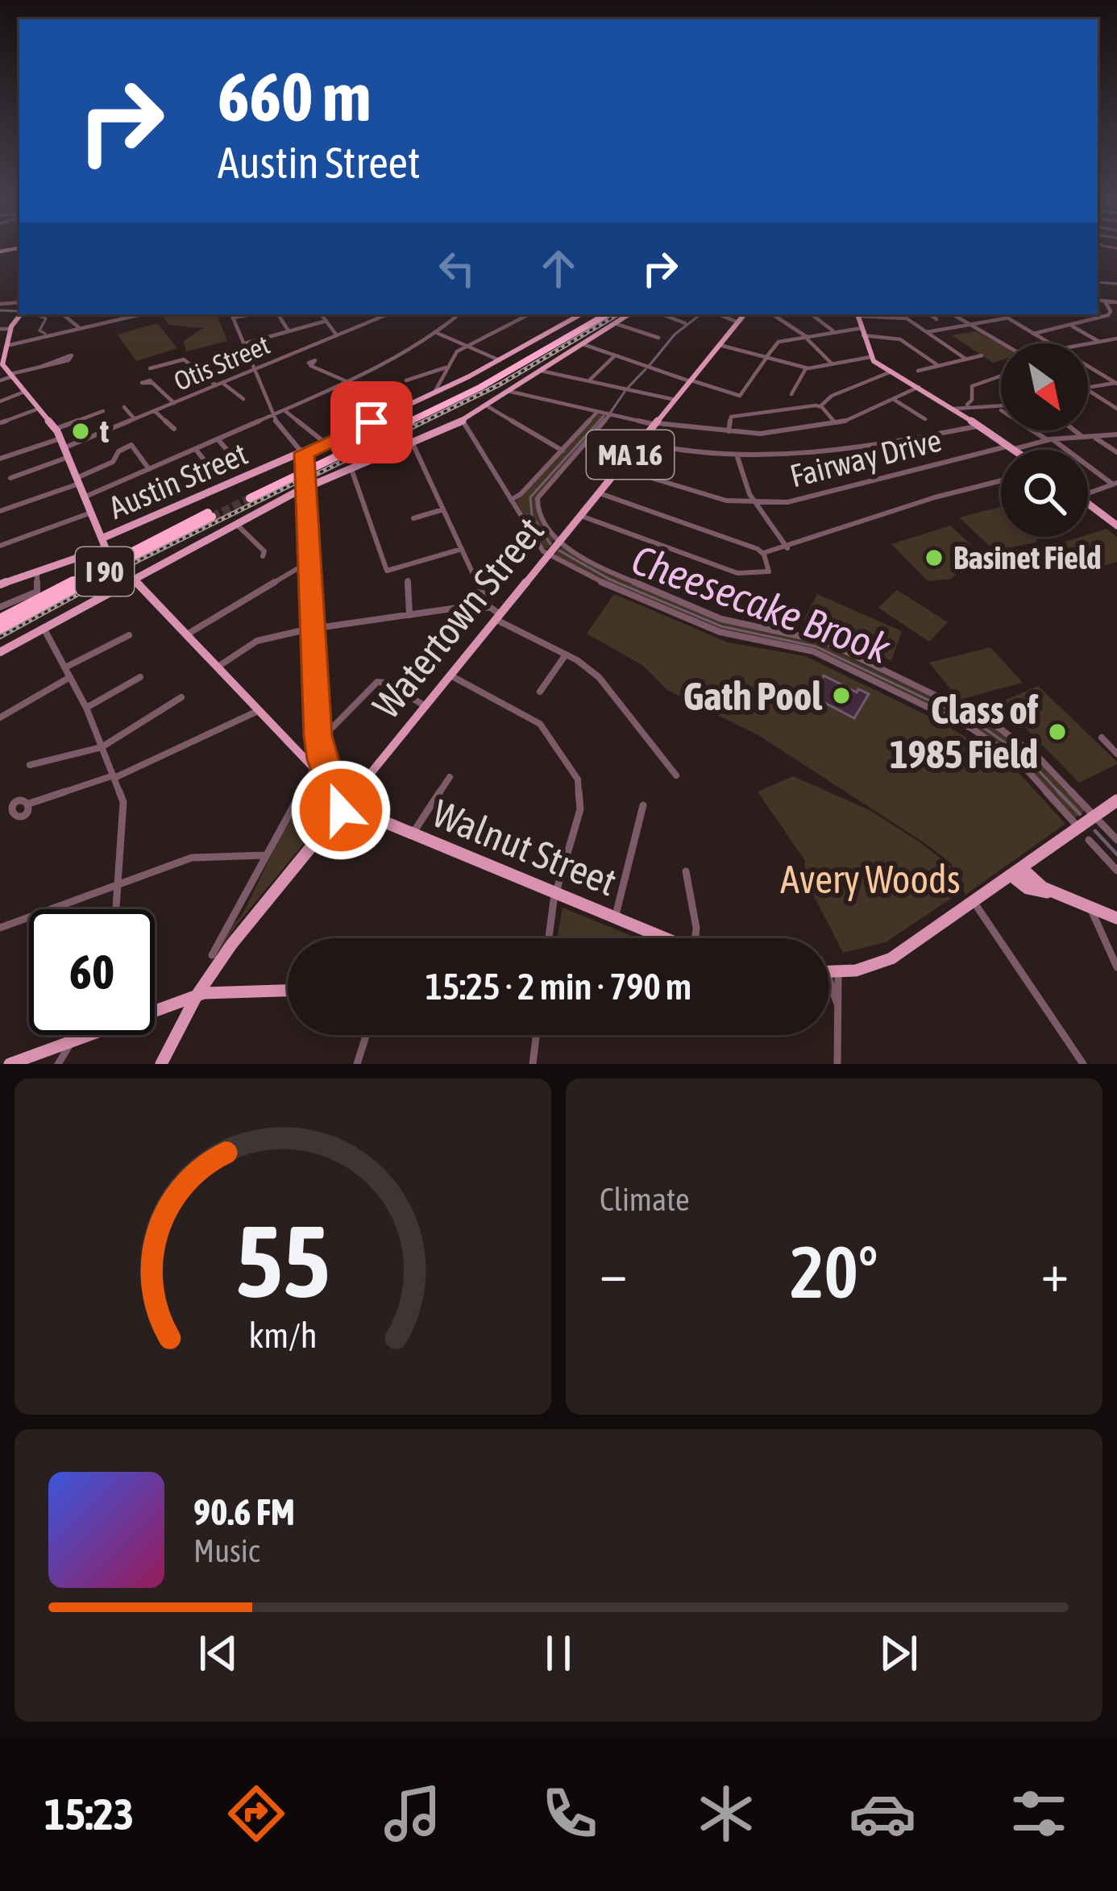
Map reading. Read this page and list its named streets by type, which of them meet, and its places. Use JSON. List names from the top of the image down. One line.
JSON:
{"streets":{"highway":["I 90"],"main road":["MA 16","Austin Street","Watertown Street","Walnut Street"],"street":["Otis Street","Fairway Drive"]},"crossings":[["Otis Street","Walnut Street"],["Fairway Drive","Watertown Street"],["Austin Street","Walnut Street"],["Watertown Street","Walnut Street"]],"water":["Cheesecake Brook"],"parks":["Avery Woods"],"places":["t","Basinet Field","Gath Pool","Class of 1985 Field"],"north":"bottom right","page":{"turn":["660 m","Austin Street"],"limit":"60","trip":"15:25 · 2 min · 790 m","tile":"Climate","heat":["−","20°","+"],"song":["90.6 FM","Music"],"tabs":"15:23","gauge":["55","km/h"]}}
